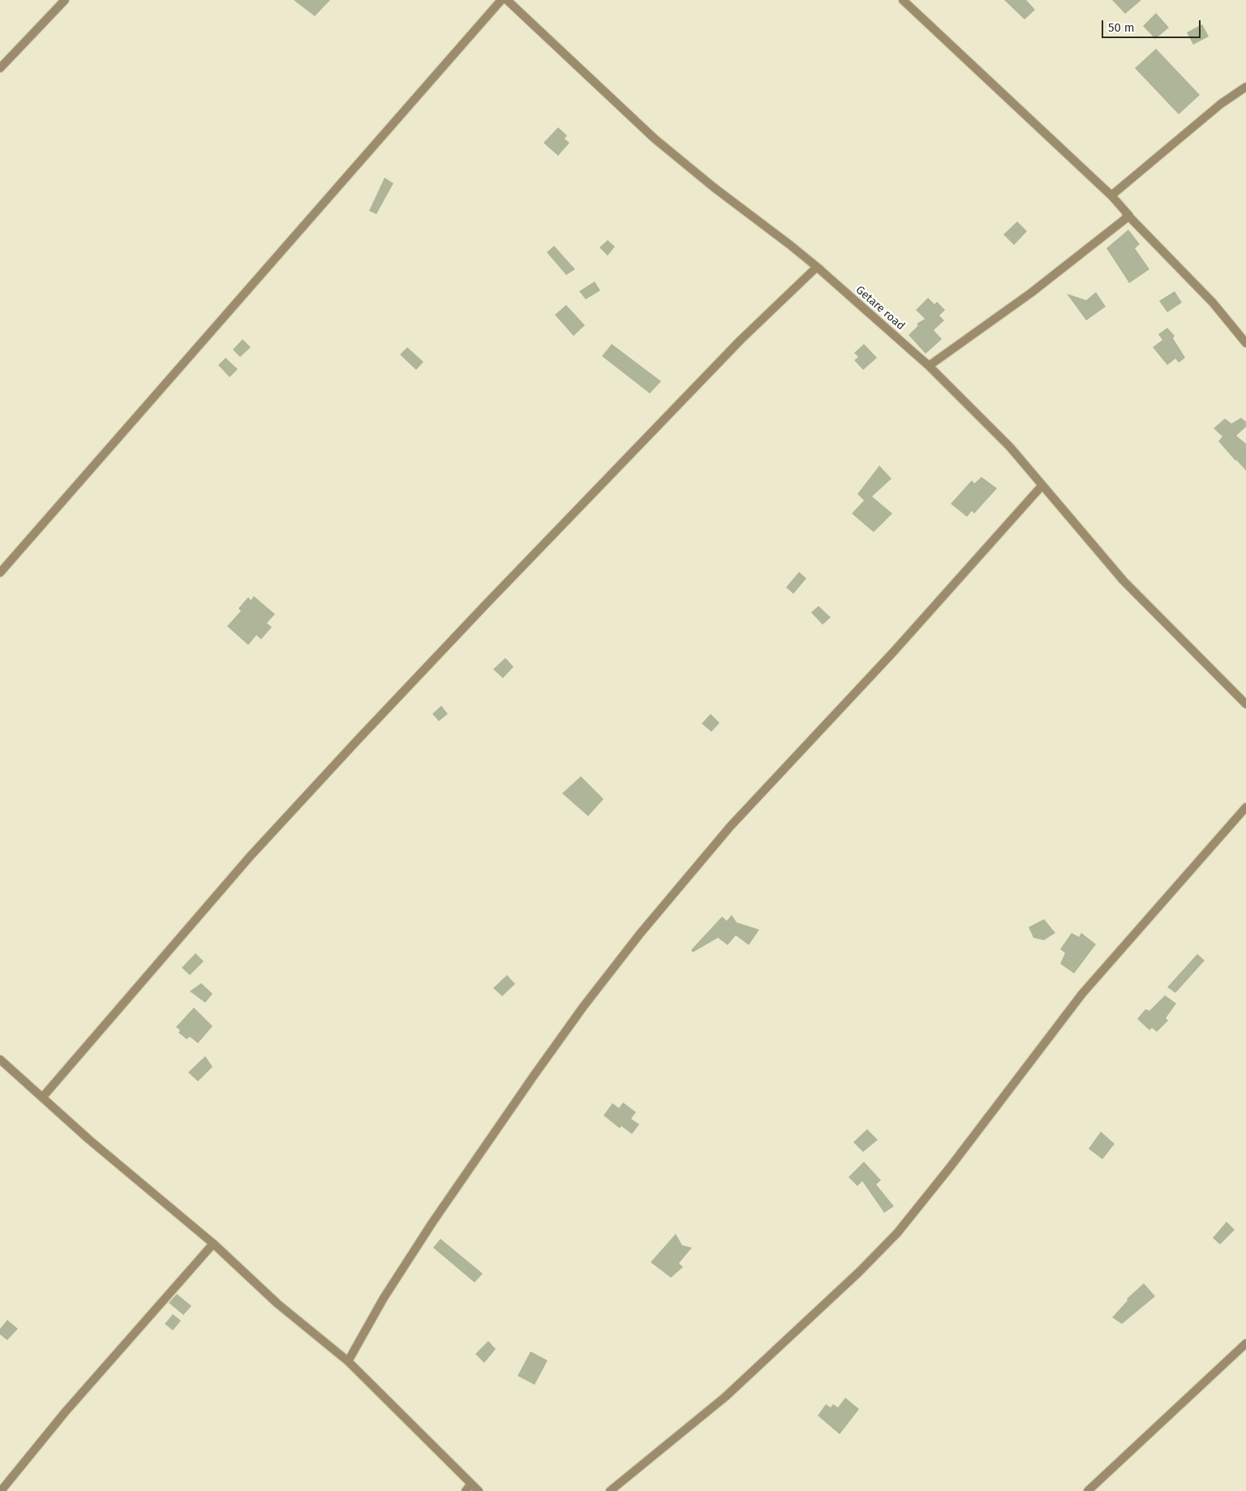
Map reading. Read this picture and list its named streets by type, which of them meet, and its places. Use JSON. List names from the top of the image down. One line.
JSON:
{"scale_bar":"50 m"}
